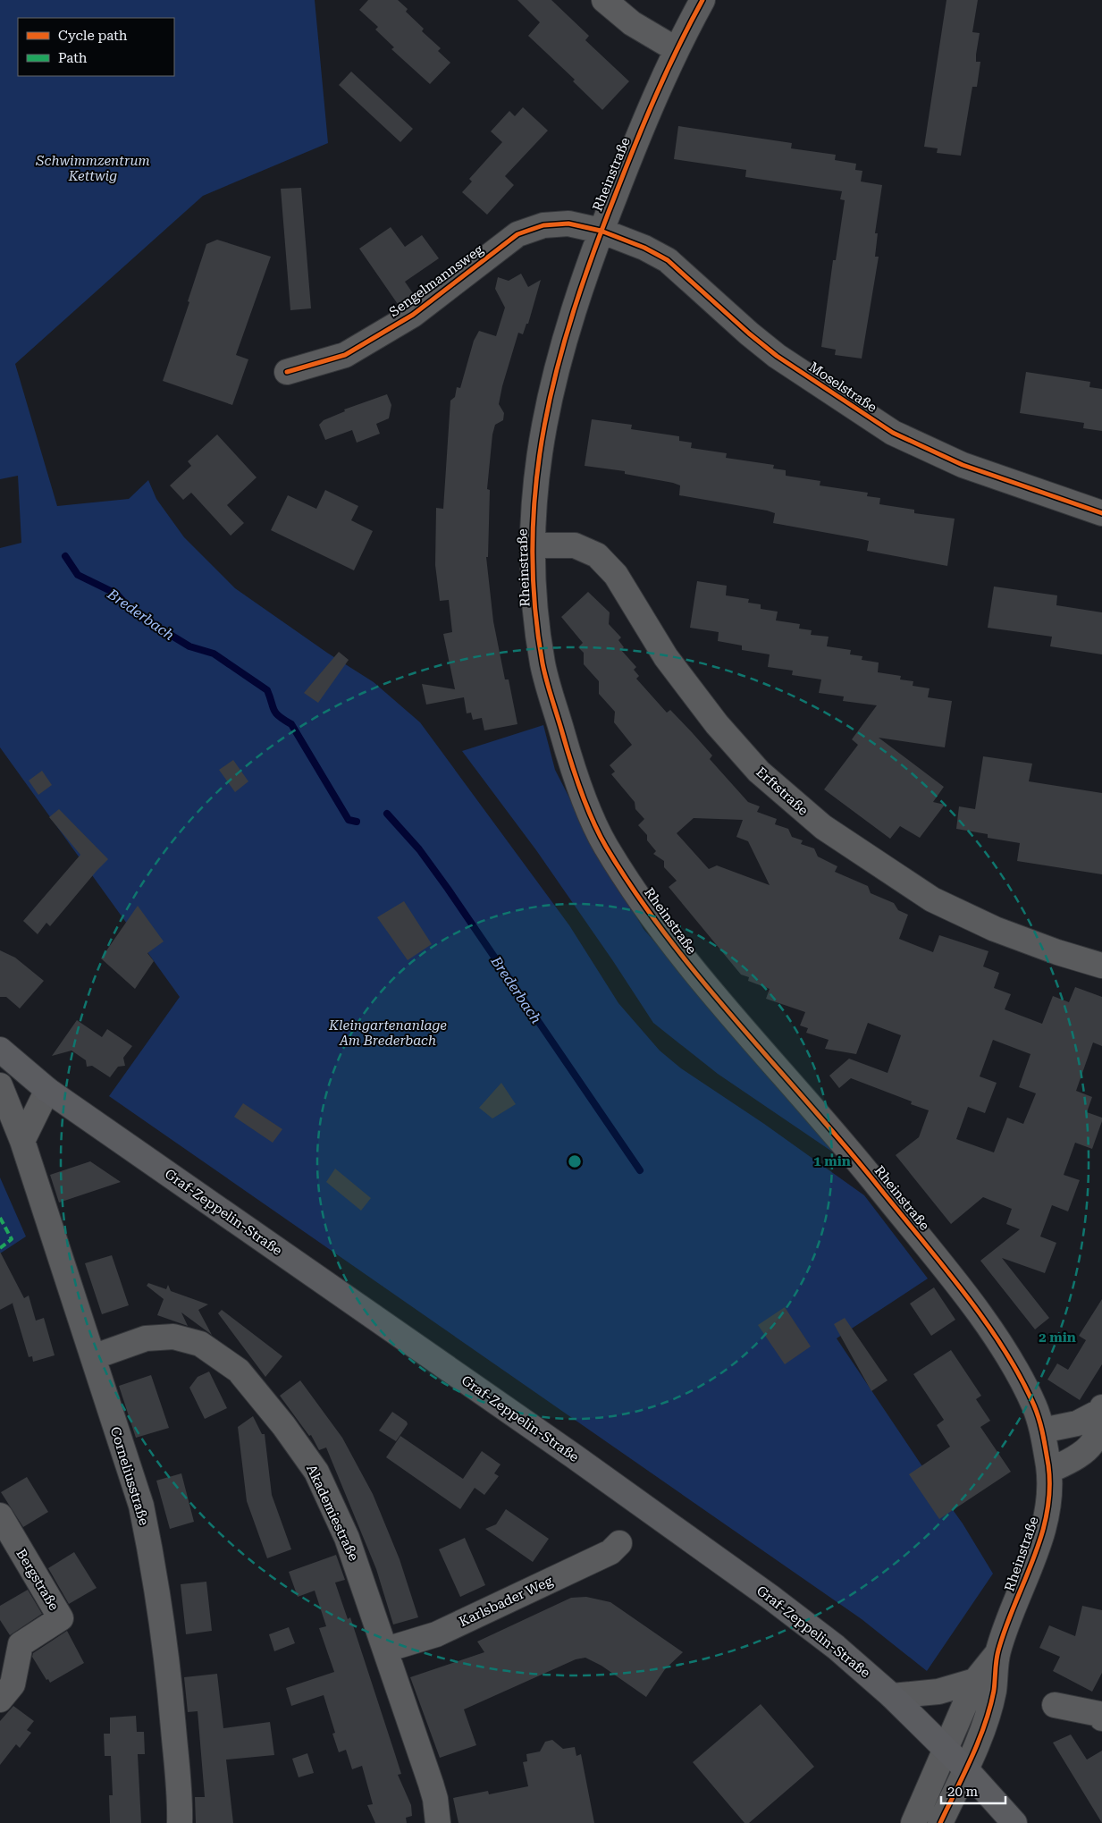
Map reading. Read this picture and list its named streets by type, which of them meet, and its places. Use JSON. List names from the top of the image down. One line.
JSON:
{"streets":{"main road":["Graf-Zeppelin-Straße"],"street":["Rheinstraße","Sengelmannsweg","Moselstraße","Erftstraße","Corneliusstraße","Akademiestraße","Bergstraße","Karlsbader Weg"]},"crossings":[["Rheinstraße","Sengelmannsweg"],["Rheinstraße","Moselstraße"],["Rheinstraße","Erftstraße"],["Rheinstraße","Graf-Zeppelin-Straße"],["Sengelmannsweg","Moselstraße"],["Corneliusstraße","Akademiestraße"],["Akademiestraße","Karlsbader Weg"]],"water":["Brederbach"],"parks":["Schwimmzentrum Kettwig","Kleingartenanlage Am Brederbach"],"legend":["Cycle path","Path"],"scale_bar":"20 m","rings":["1 min","2 min"]}
